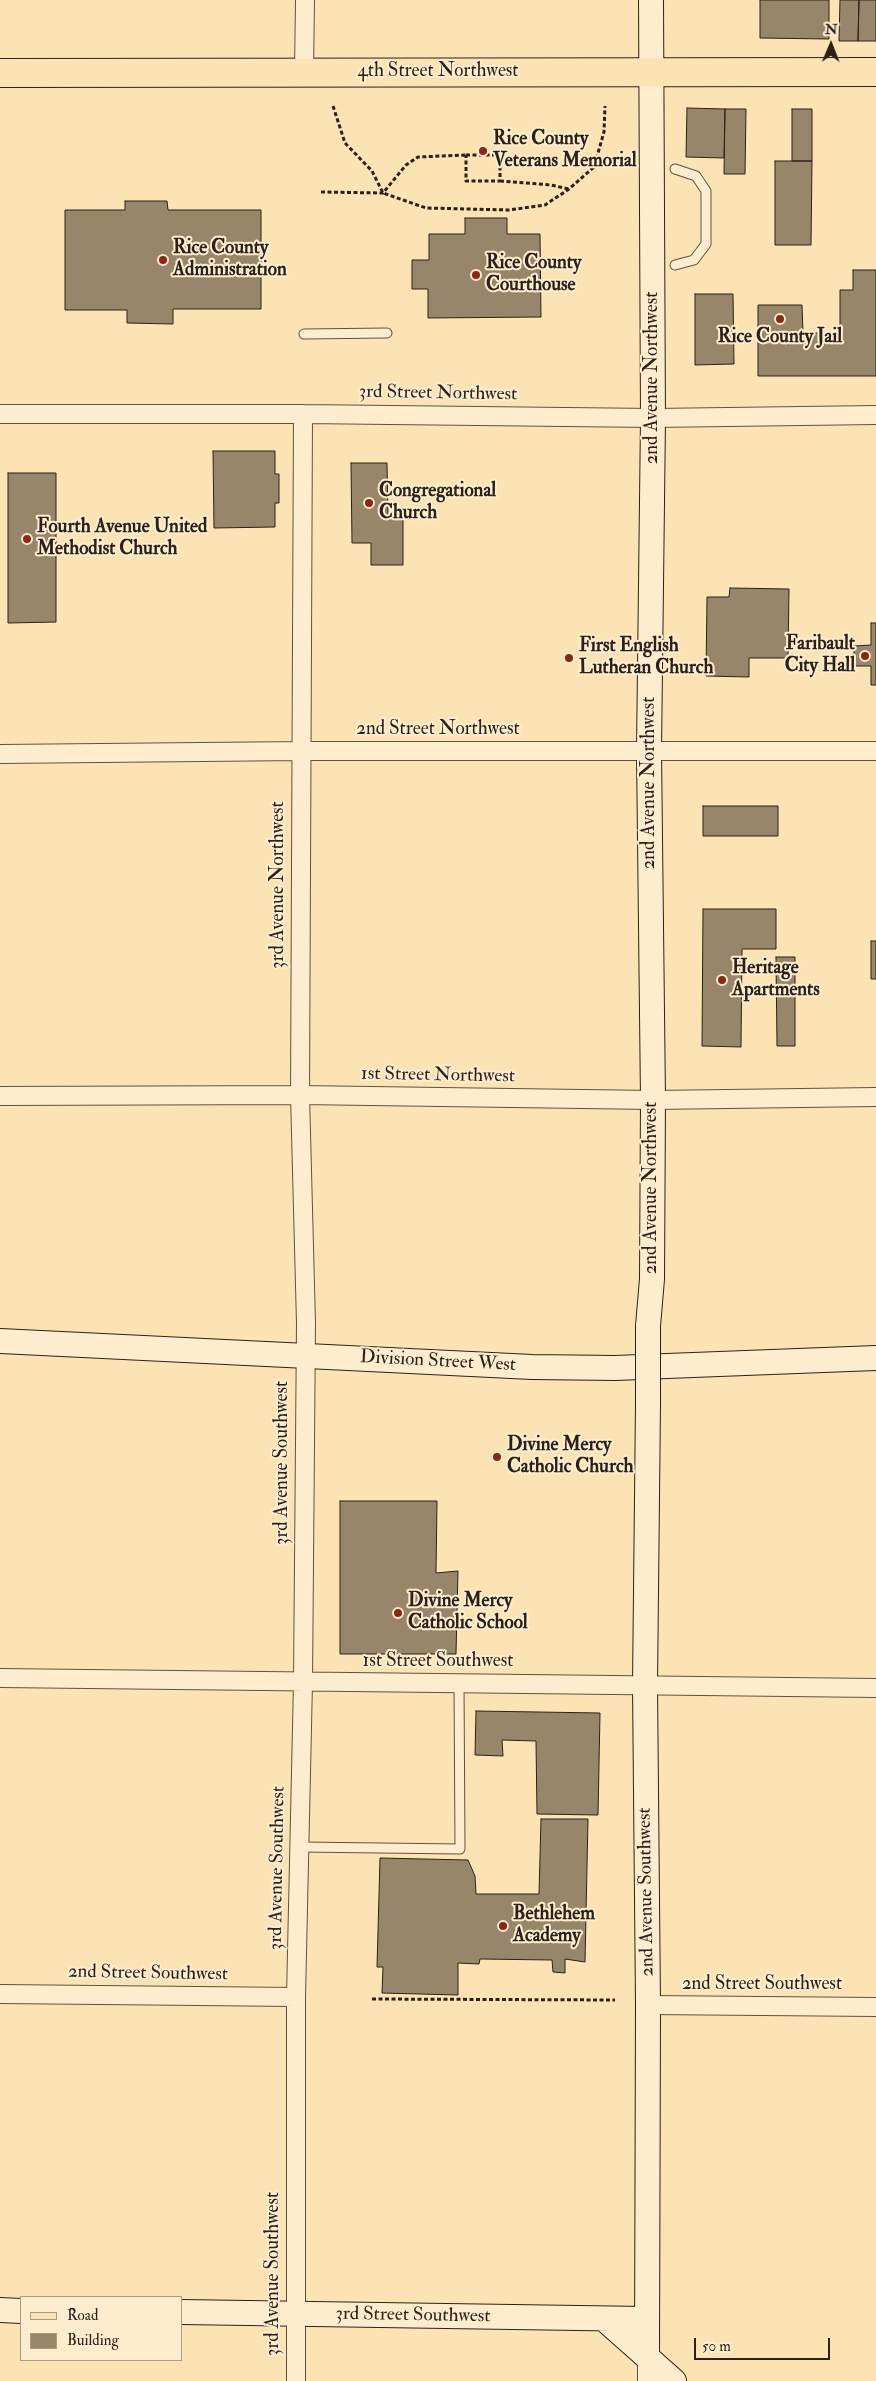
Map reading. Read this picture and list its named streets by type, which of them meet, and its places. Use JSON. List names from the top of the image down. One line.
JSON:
{"streets":{"main road":["4th Street Northwest"],"street":["2nd Avenue Northwest","3rd Street Northwest","2nd Street Northwest","3rd Avenue Northwest","1st Street Northwest","Division Street West","3rd Avenue Southwest","1st Street Southwest","2nd Avenue Southwest","2nd Street Southwest","3rd Street Southwest"]},"crossings":[["4th Street Northwest","2nd Avenue Northwest"],["2nd Avenue Northwest","3rd Street Northwest"],["2nd Avenue Northwest","2nd Street Northwest"],["2nd Avenue Northwest","1st Street Northwest"],["2nd Avenue Northwest","2nd Avenue Southwest"],["3rd Street Northwest","3rd Avenue Northwest"],["2nd Street Northwest","3rd Avenue Northwest"],["3rd Avenue Northwest","1st Street Northwest"],["3rd Avenue Northwest","Division Street West"],["3rd Avenue Northwest","3rd Avenue Southwest"],["Division Street West","3rd Avenue Southwest"],["3rd Avenue Southwest","1st Street Southwest"],["3rd Avenue Southwest","2nd Street Southwest"],["3rd Avenue Southwest","3rd Street Southwest"],["1st Street Southwest","2nd Avenue Southwest"],["2nd Avenue Southwest","2nd Street Southwest"],["2nd Avenue Southwest","3rd Street Southwest"]],"places":["Rice County Veterans Memorial","Rice County Administration","Rice County Courthouse","Rice County Jail","Congregational Church","Fourth Avenue United Methodist Church","Faribault City Hall","First English Lutheran Church","Heritage Apartments","Divine Mercy Catholic Church","Divine Mercy Catholic School","Bethlehem Academy"],"legend":["Road","Building"],"scale_bar":"50 m","north":"top"}
